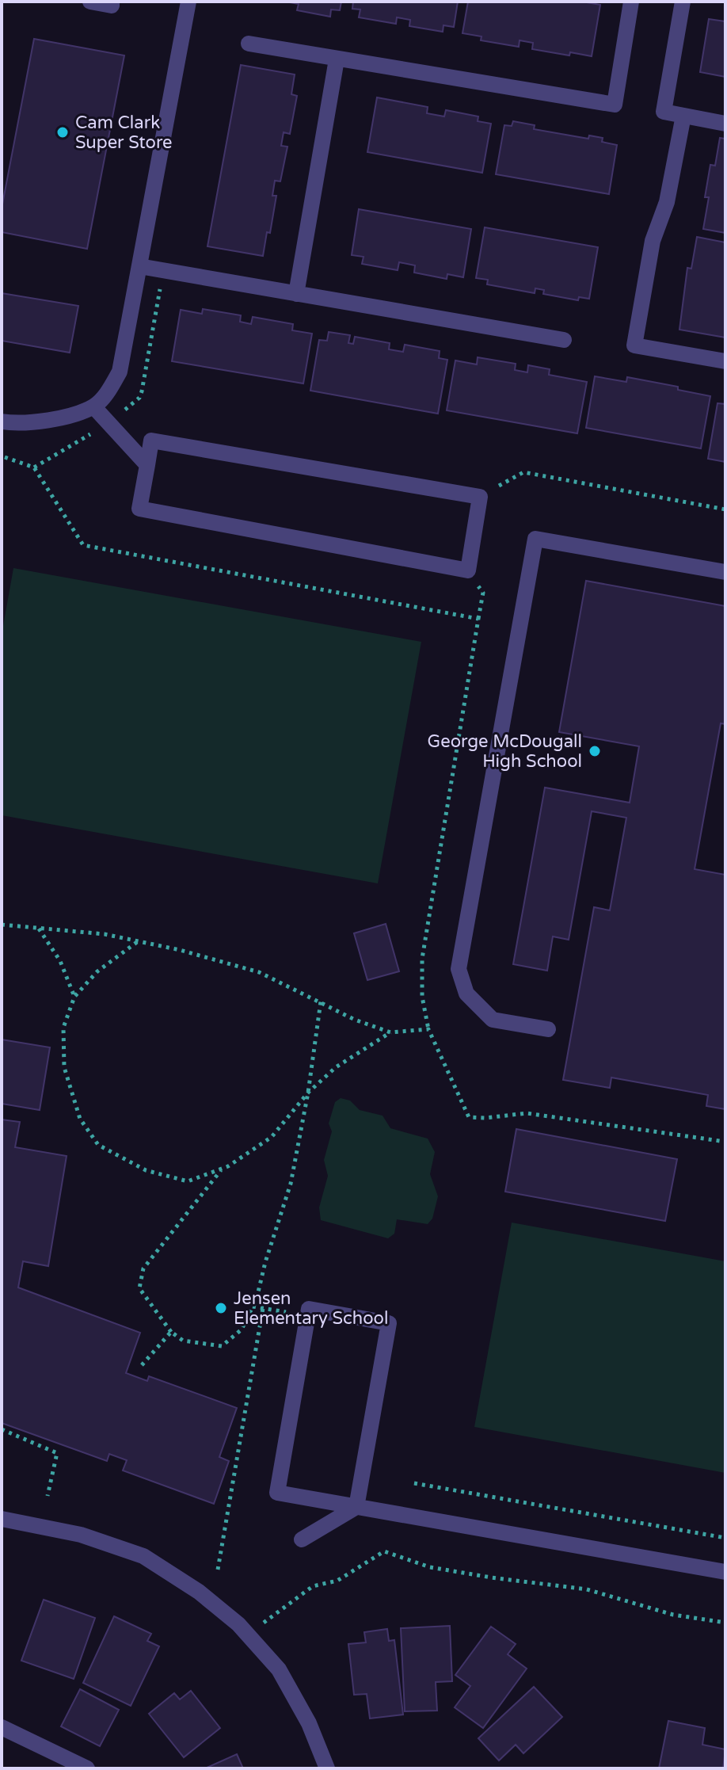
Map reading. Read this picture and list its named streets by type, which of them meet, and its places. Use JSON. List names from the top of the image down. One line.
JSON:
{"places":["Cam Clark Super Store","George McDougall High School","Jensen Elementary School"]}
